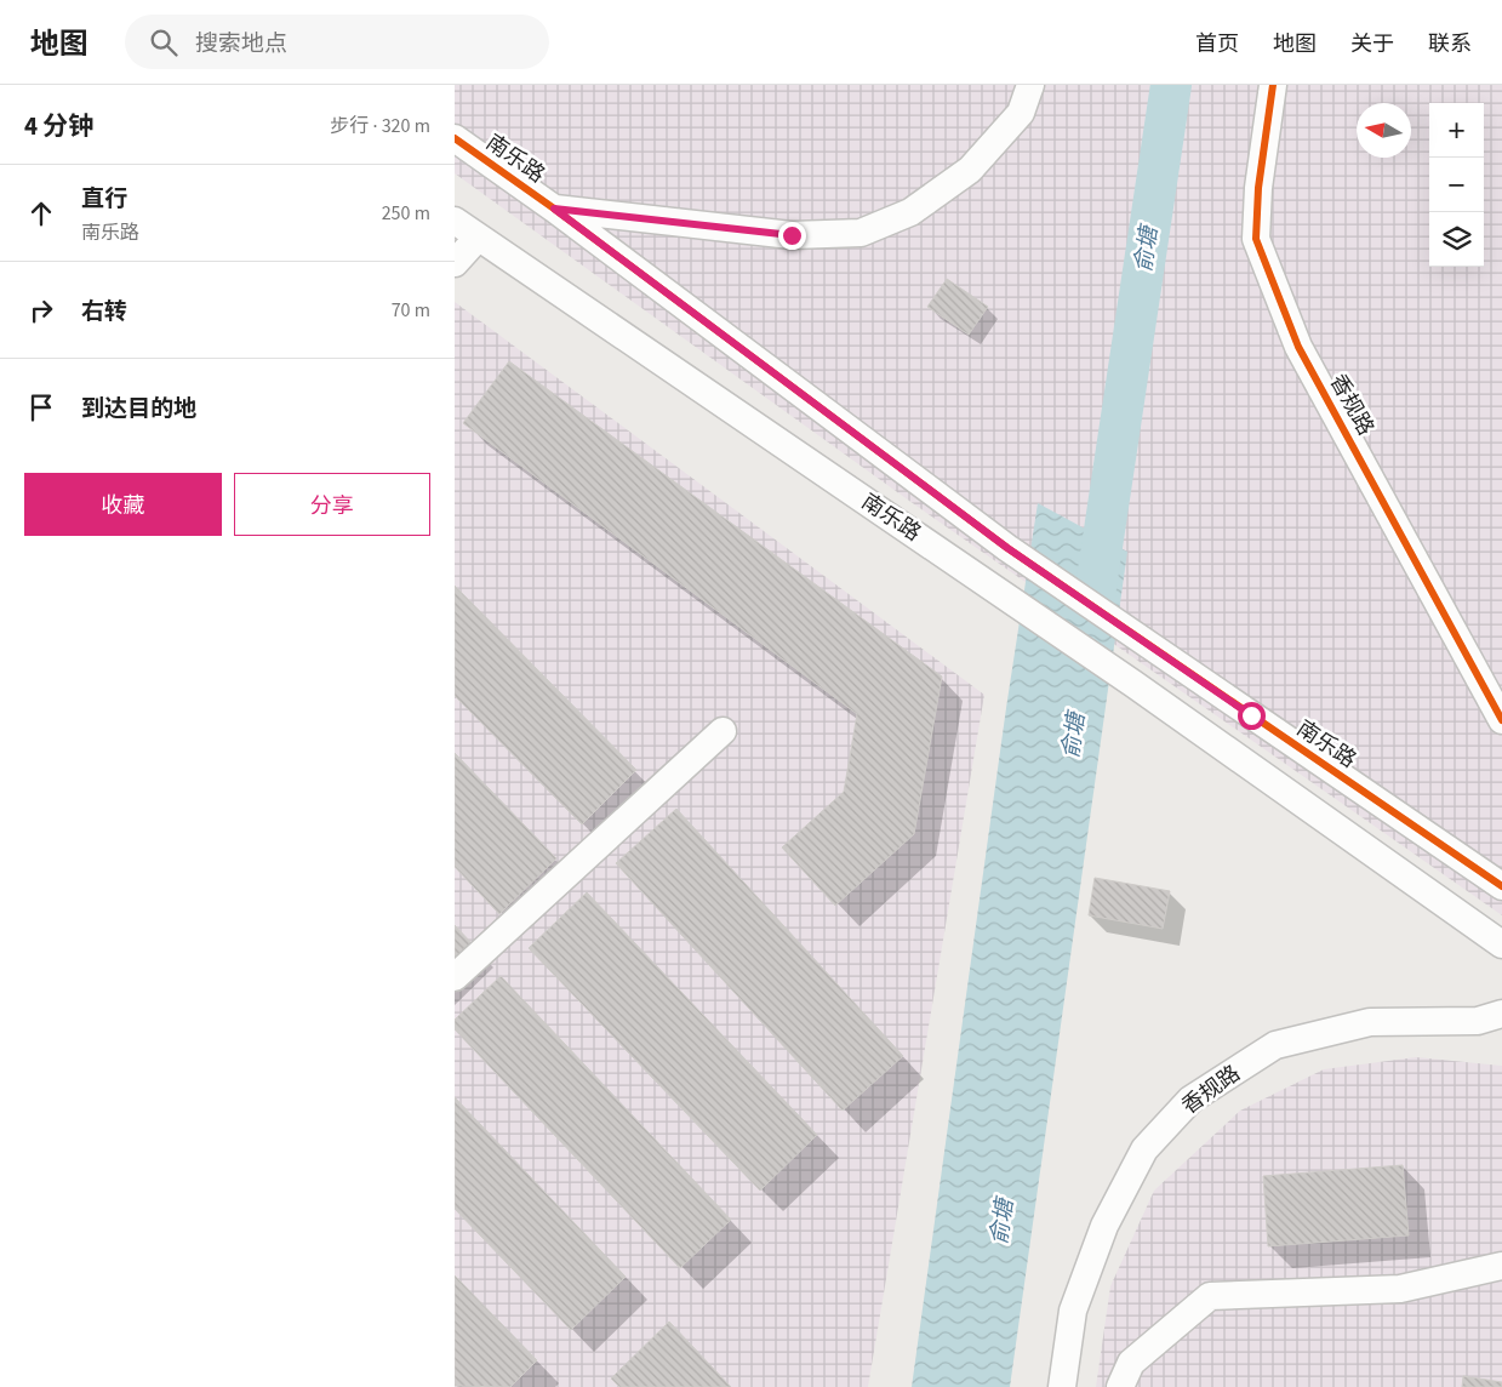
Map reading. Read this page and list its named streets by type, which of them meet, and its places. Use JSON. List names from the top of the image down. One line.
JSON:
{"streets":{"street":["南乐路","香规路"]},"water":["俞塘"],"north":"left","page":{"header":"地图","search":"搜索地点","nav":["首页","地图","关于","联系"],"heading":["4 分钟","步行 · 320 m"],"map_buttons":["+","−"],"list":[["直行","南乐路","250 m"],["右转","70 m"],"到达目的地"],"buttons":["收藏","分享"]}}
